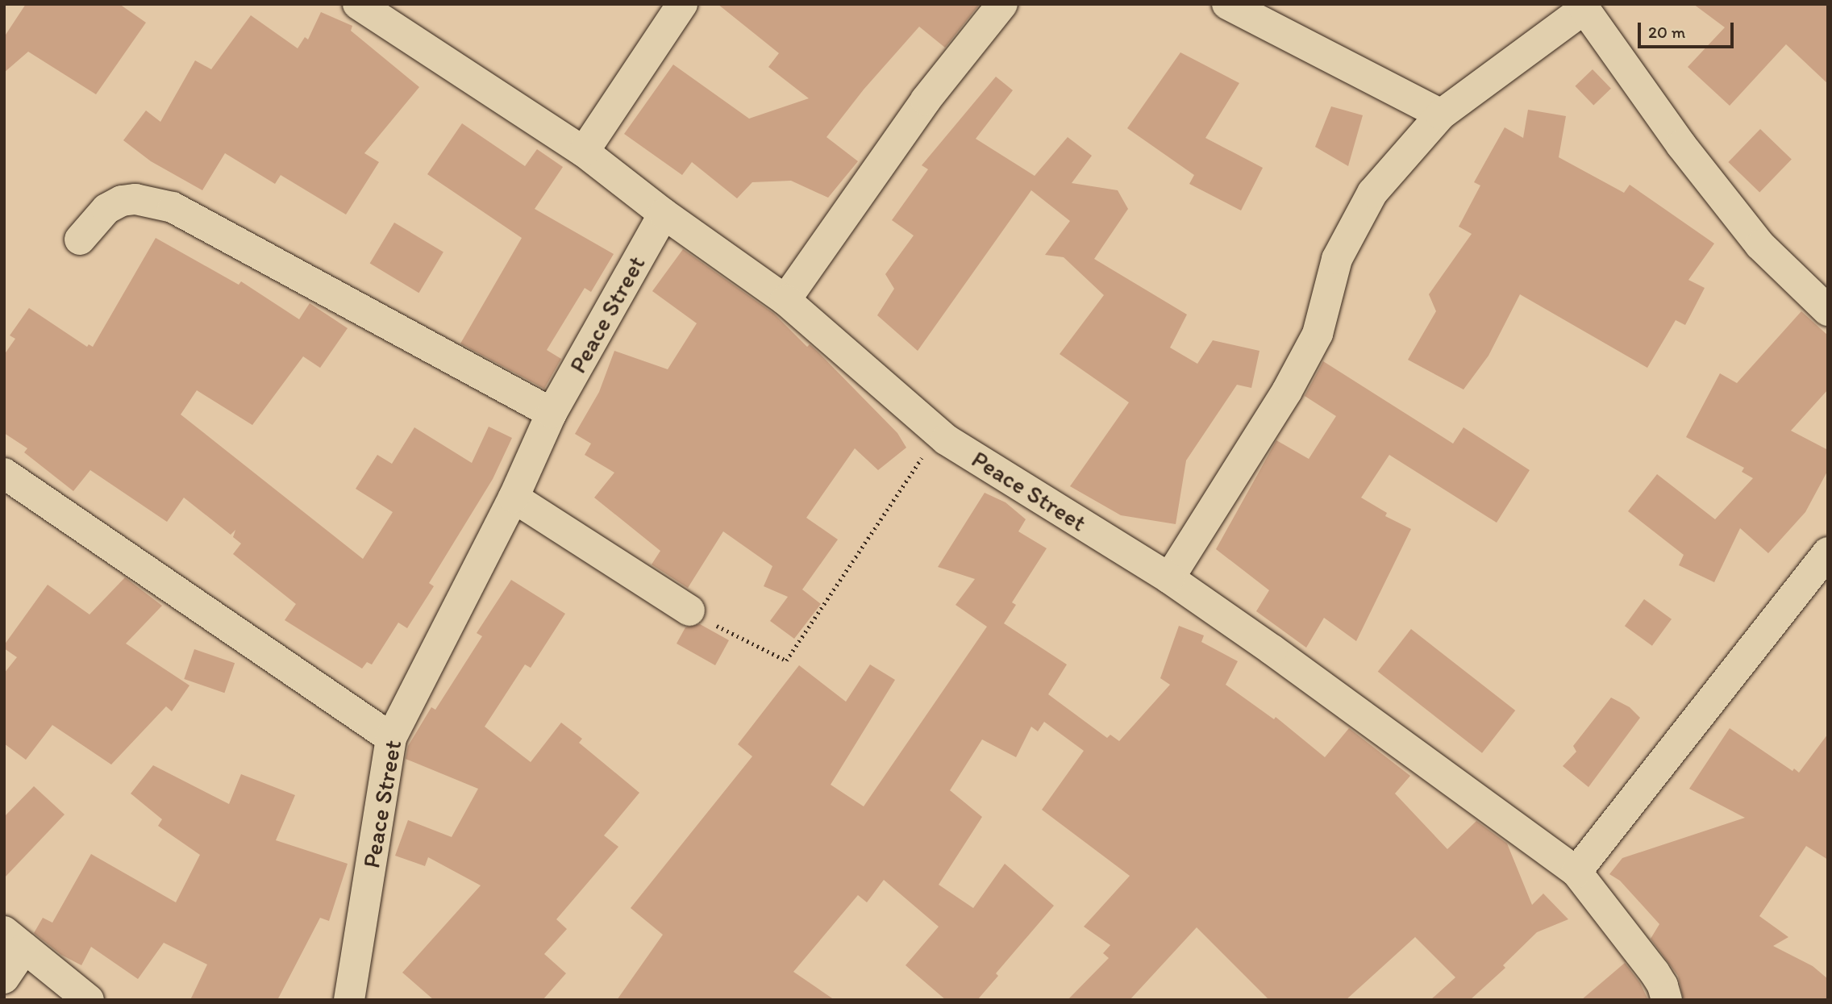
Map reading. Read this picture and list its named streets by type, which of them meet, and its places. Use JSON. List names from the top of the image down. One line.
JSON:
{"streets":{"street":["Peace Street"]},"scale_bar":"20 m"}
